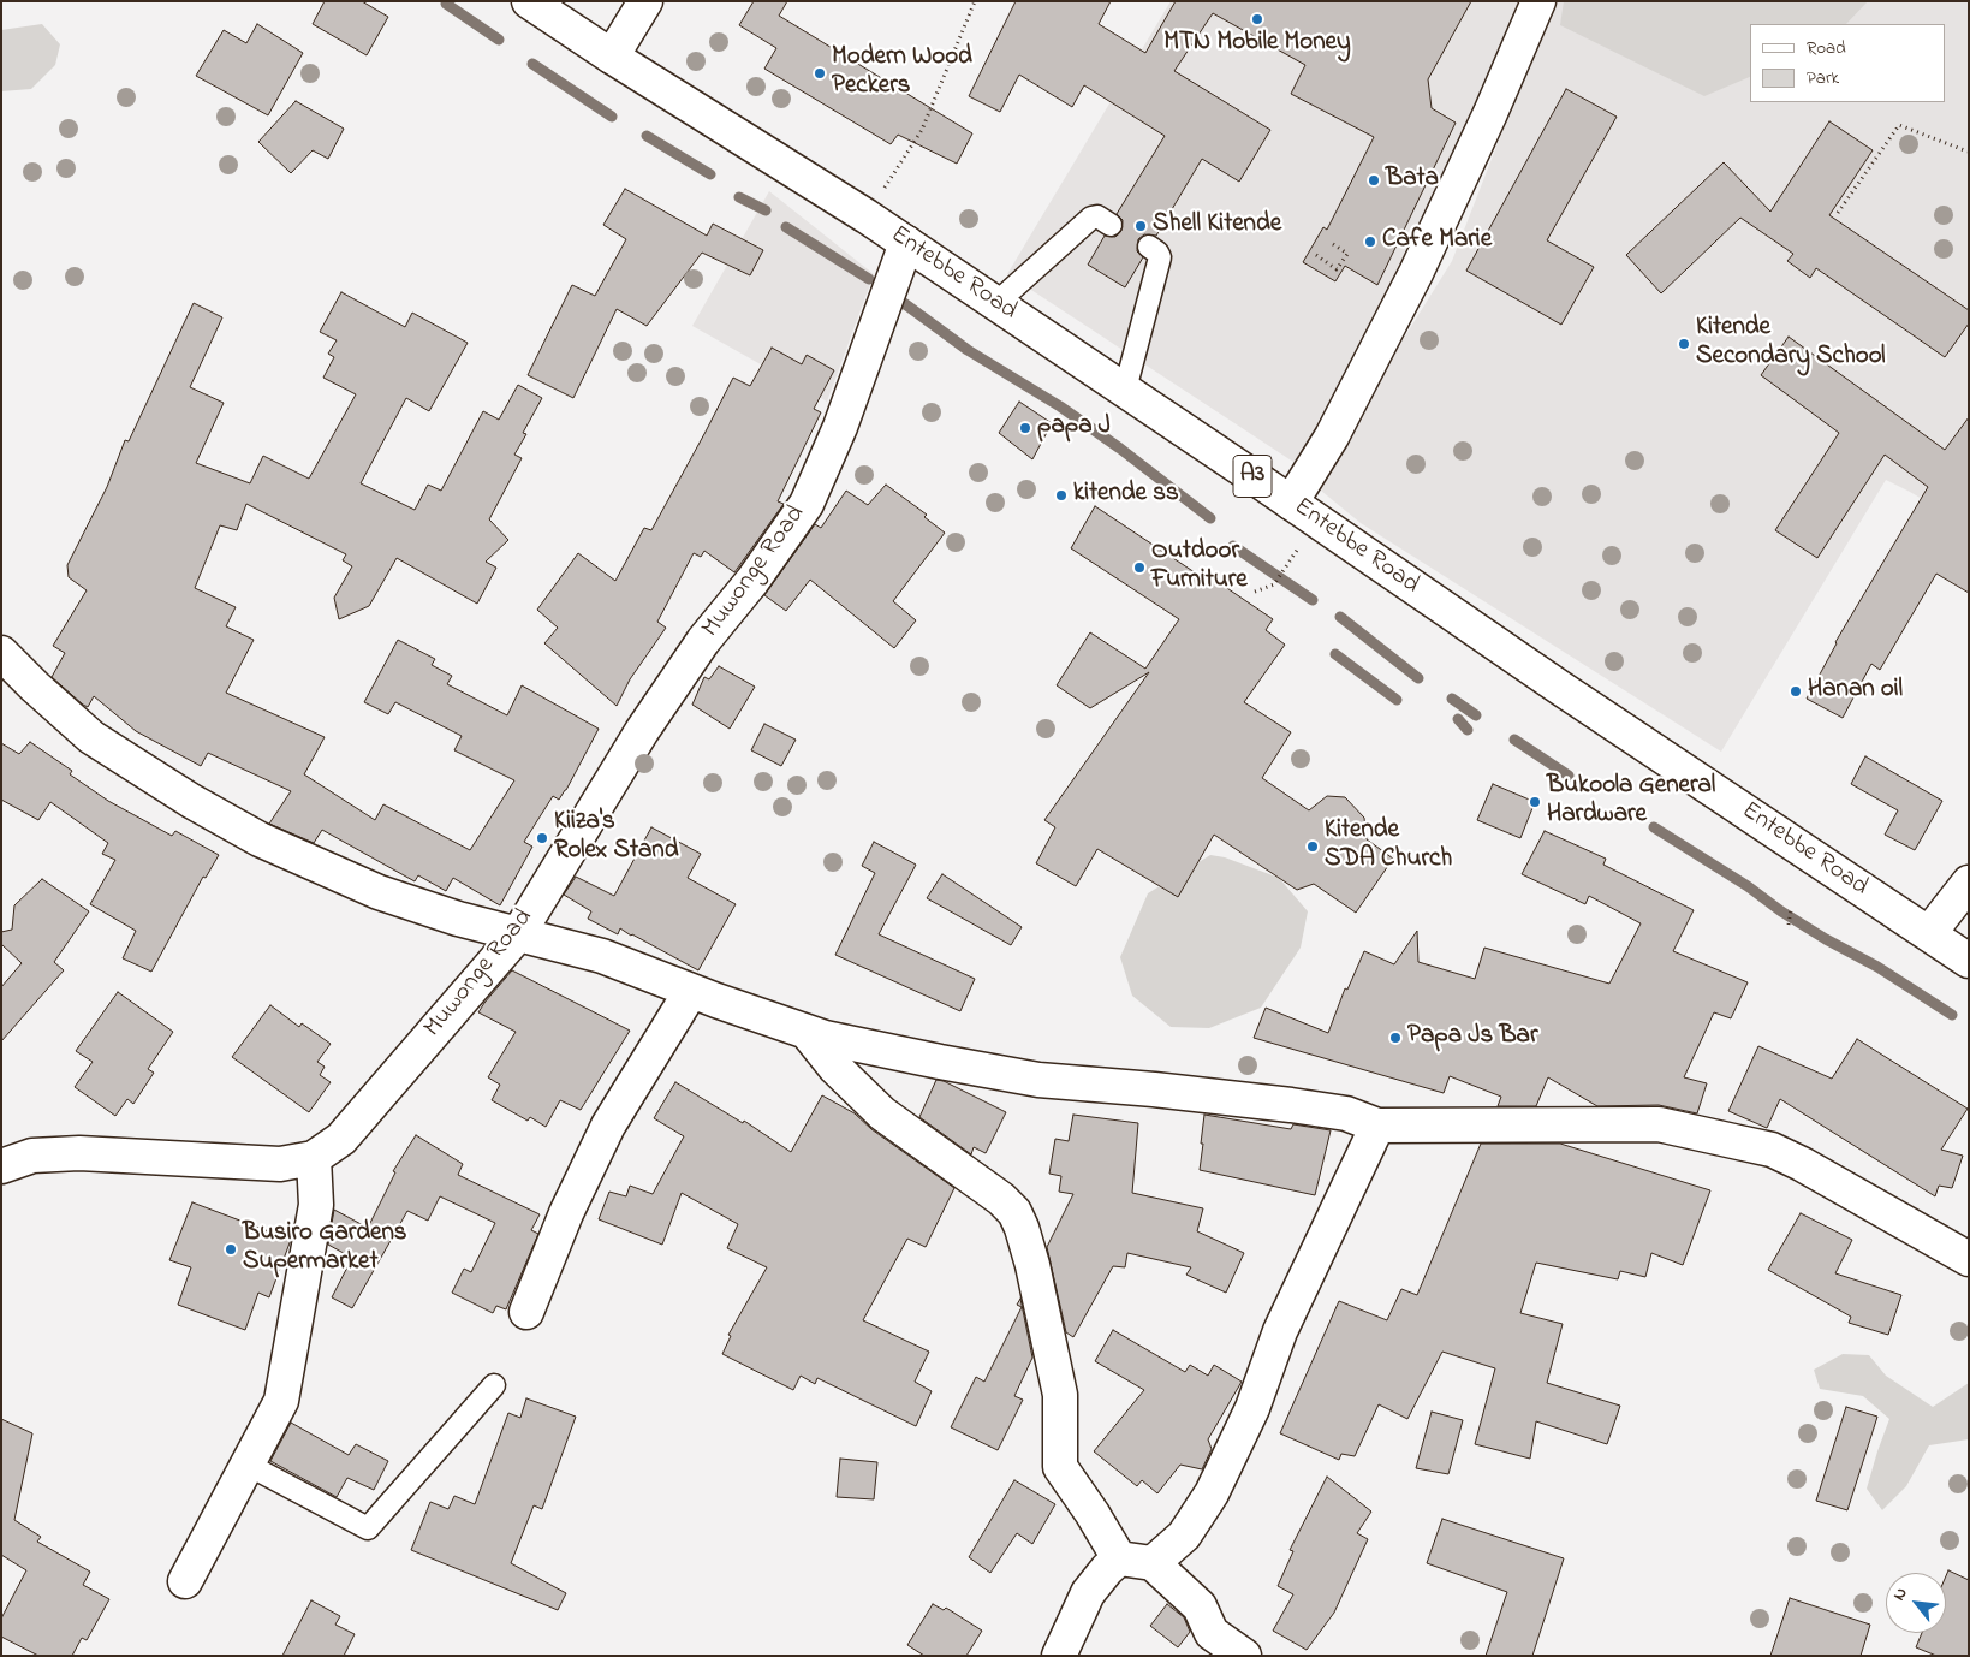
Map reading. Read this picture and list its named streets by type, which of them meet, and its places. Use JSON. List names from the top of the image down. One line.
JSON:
{"streets":{"street":["Entebbe Road","A3","Muwonge Road"]},"crossings":[["Entebbe Road","Muwonge Road"]],"places":["MTN Mobile Money","Modern Wood Peckers","Bata","Shell Kitende","Cafe Marie","Kitende Secondary School","papa J","kitende ss","Outdoor Furniture","Hanan oil","Bukoola General Hardware","Kiiza's Rolex Stand","Kitende SDA Church","Papa Js Bar","Busiro Gardens Supermarket"],"legend":["Road","Park"],"north":"top left"}
